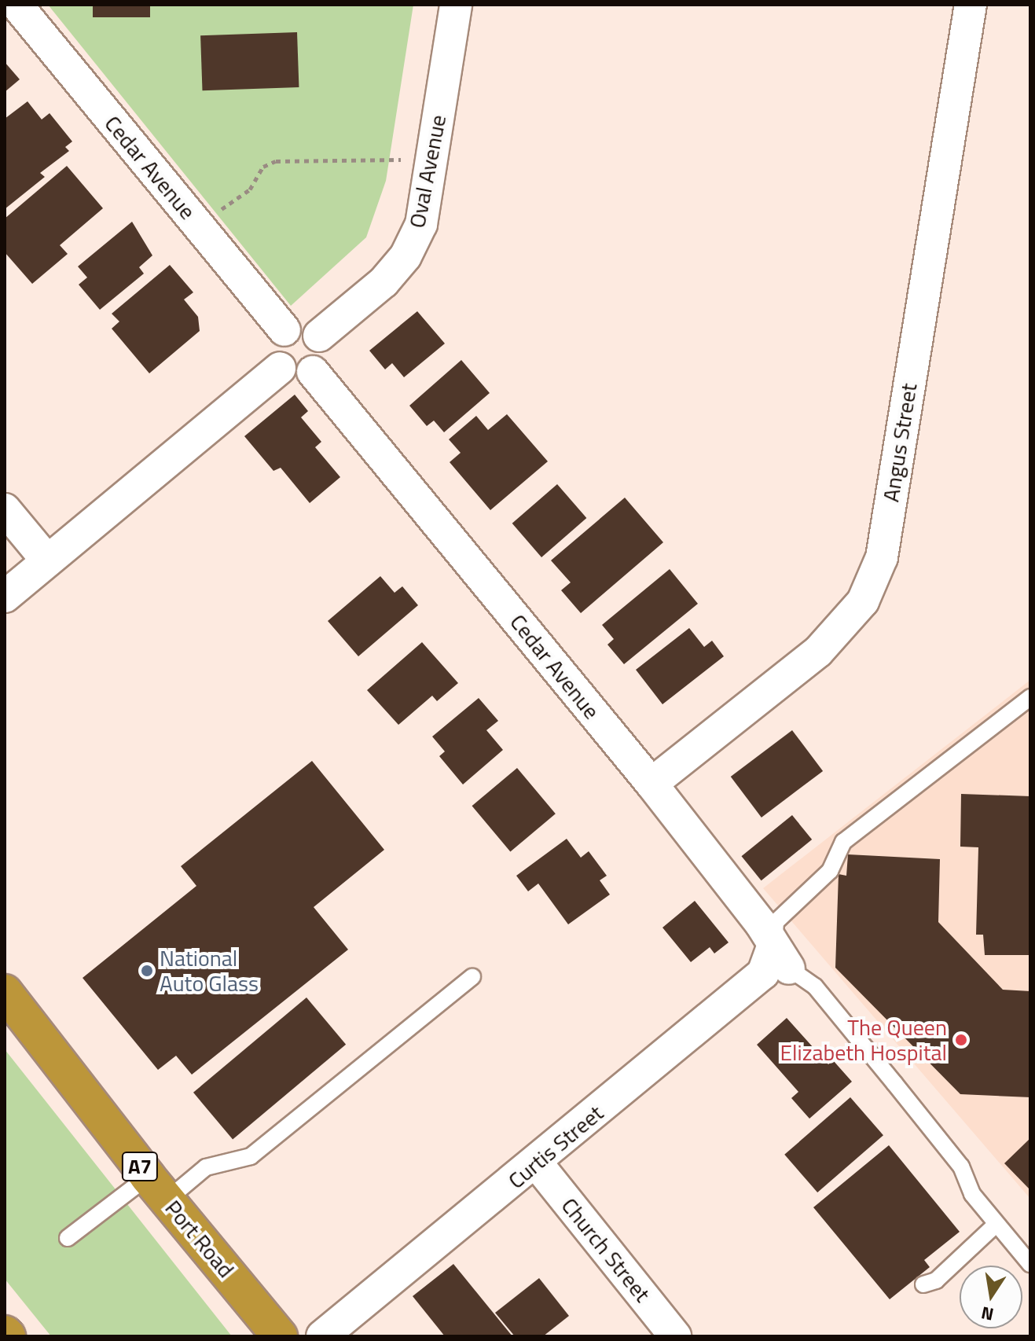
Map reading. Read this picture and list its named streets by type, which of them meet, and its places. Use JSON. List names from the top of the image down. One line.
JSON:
{"streets":{"highway":["A7","Port Road"],"street":["Cedar Avenue","Oval Avenue","Angus Street","Curtis Street","Church Street"]},"crossings":[["Cedar Avenue","Oval Avenue"],["Cedar Avenue","Angus Street"],["Cedar Avenue","Curtis Street"],["Curtis Street","Church Street"]],"places":["National Auto Glass","The Queen Elizabeth Hospital"],"north":"bottom"}
